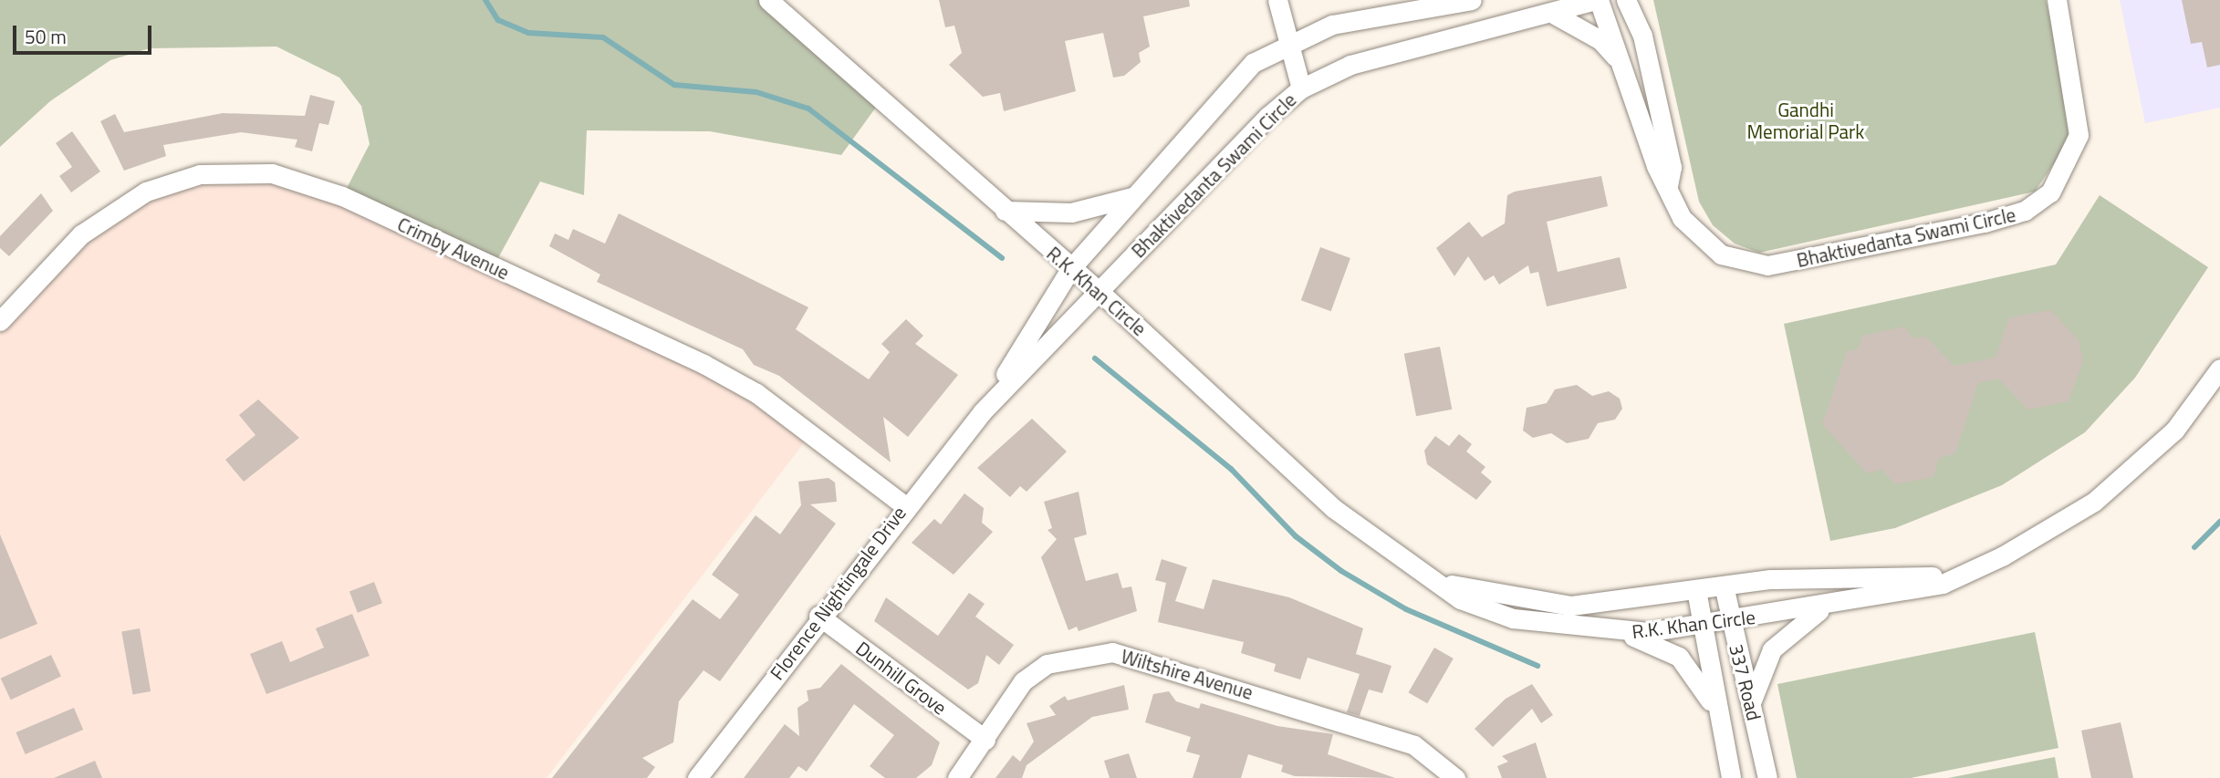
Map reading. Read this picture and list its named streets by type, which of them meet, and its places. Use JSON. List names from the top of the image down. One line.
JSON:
{"streets":{"street":["Bhaktivedanta Swami Circle","Crimby Avenue","R.K. Khan Circle","Florence Nightingale Drive","Wiltshire Avenue","Dunhill Grove","337 Road"]},"crossings":[["Bhaktivedanta Swami Circle","R.K. Khan Circle"],["Bhaktivedanta Swami Circle","Florence Nightingale Drive"],["Crimby Avenue","Florence Nightingale Drive"],["R.K. Khan Circle","Florence Nightingale Drive"],["R.K. Khan Circle","337 Road"],["Florence Nightingale Drive","Dunhill Grove"],["Wiltshire Avenue","Dunhill Grove"]],"parks":["Gandhi Memorial Park"],"scale_bar":"50 m"}
